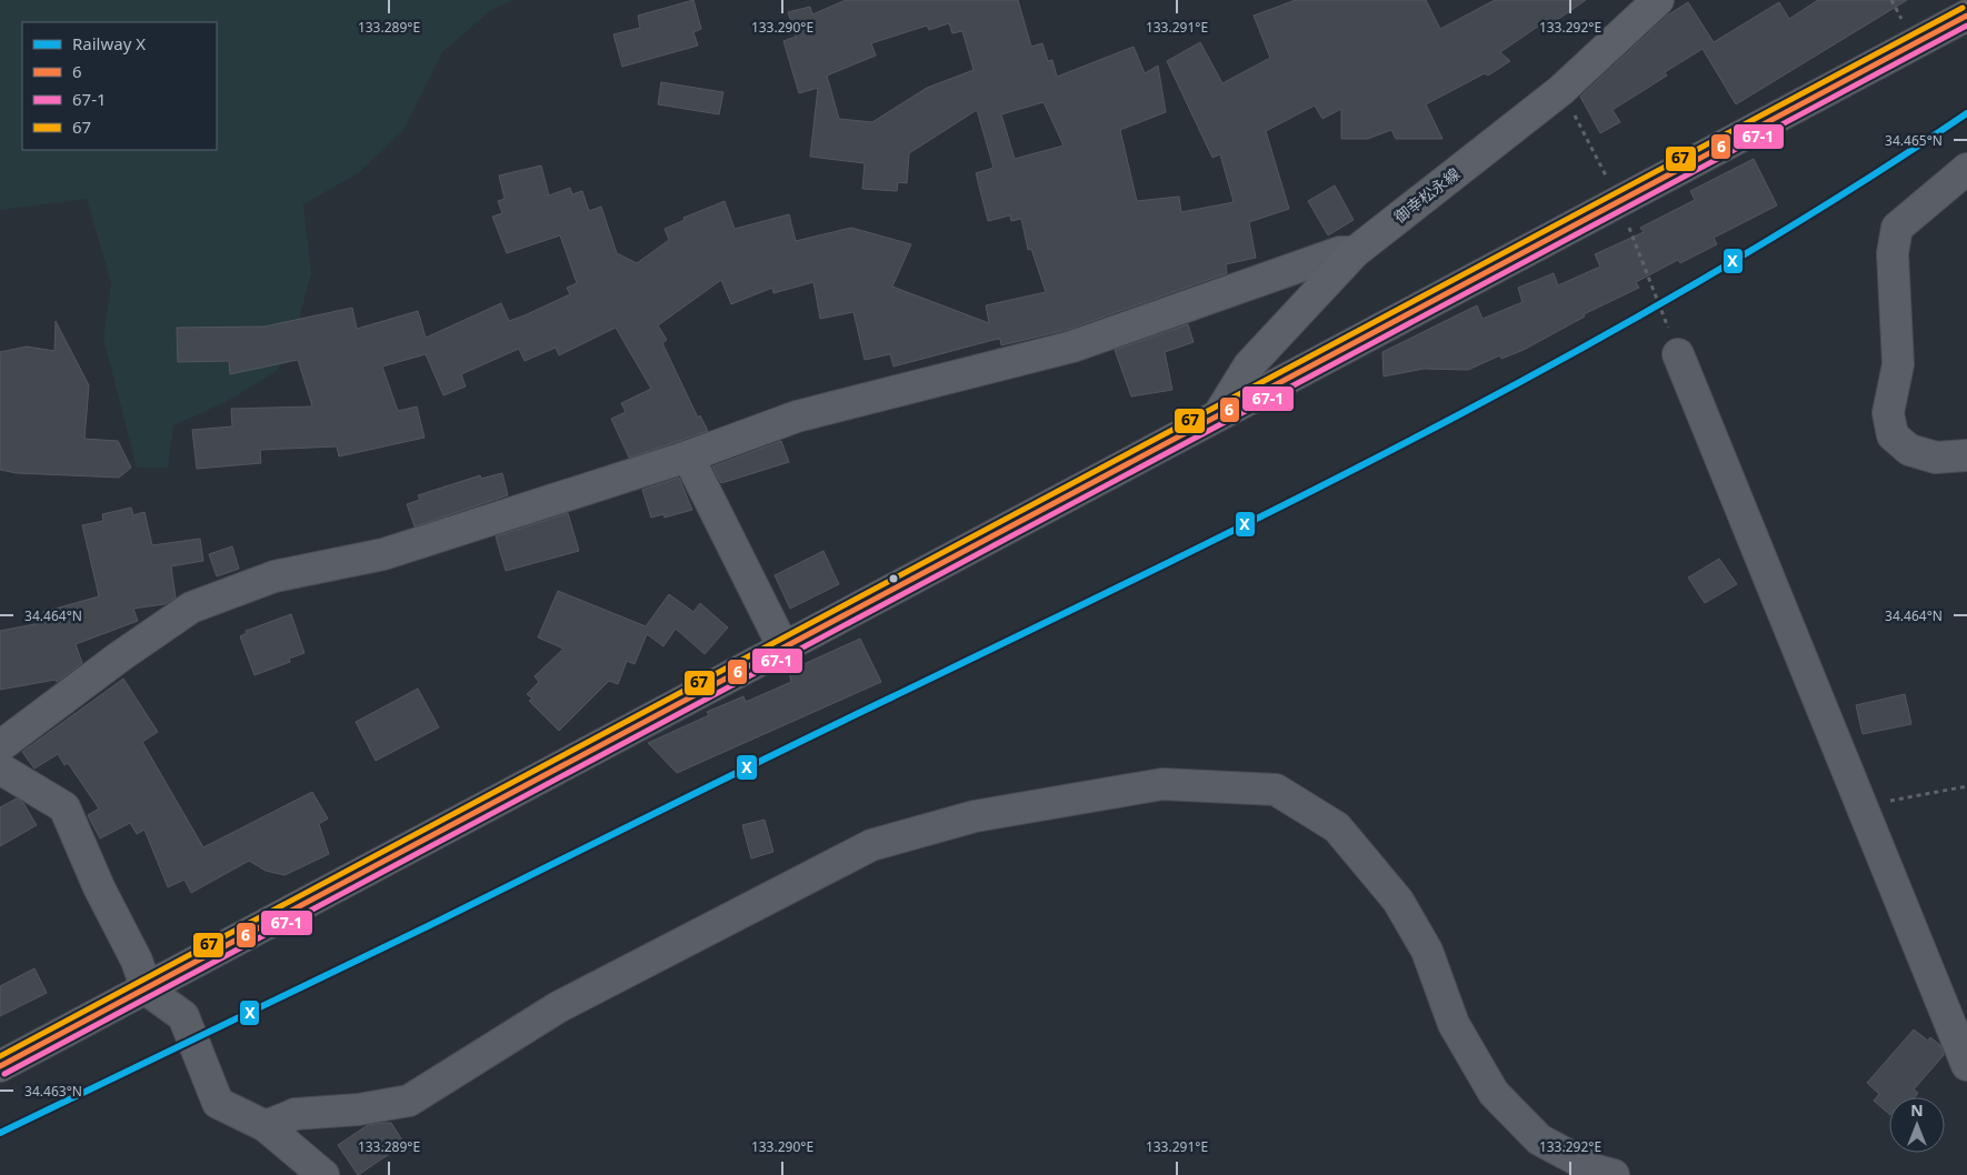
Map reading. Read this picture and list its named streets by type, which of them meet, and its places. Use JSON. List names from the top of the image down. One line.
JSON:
{"streets":{"main road":["御幸松永線"]},"lines":["transit line 67","transit line 6","transit line 67-1","rail line X"],"legend":["Railway X","6","67-1","67"],"north":"top","coordinates":["133.289°E","133.290°E","133.291°E","133.292°E","34.465°N","34.464°N","34.463°N"]}
